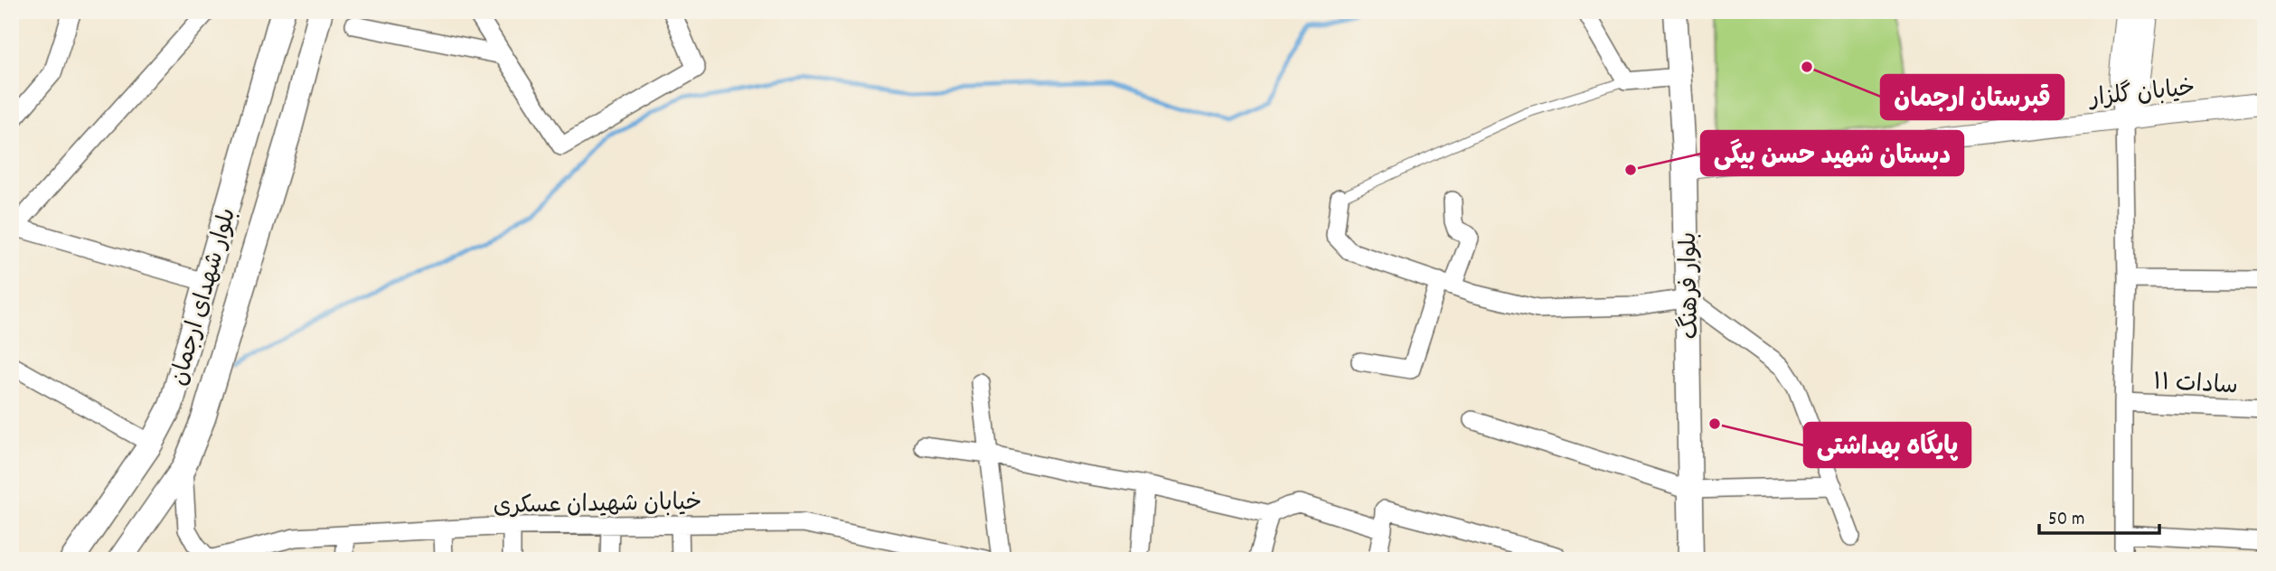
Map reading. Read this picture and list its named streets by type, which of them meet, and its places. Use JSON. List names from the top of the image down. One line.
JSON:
{"streets":{"main road":["بلوار فرهنگ","بلوار شهدای ارجمان"],"street":["خیابان گلزار","سادات ۱۱","خیابان شهیدان عسکری"]},"crossings":[["خیابان گلزار","بلوار فرهنگ"],["بلوار شهدای ارجمان","خیابان شهیدان عسکری"]],"places":["قبرستان ارجمان","دبستان شهید حسن بیگی","پایگاه بهداشتی"],"scale_bar":"50 m"}
